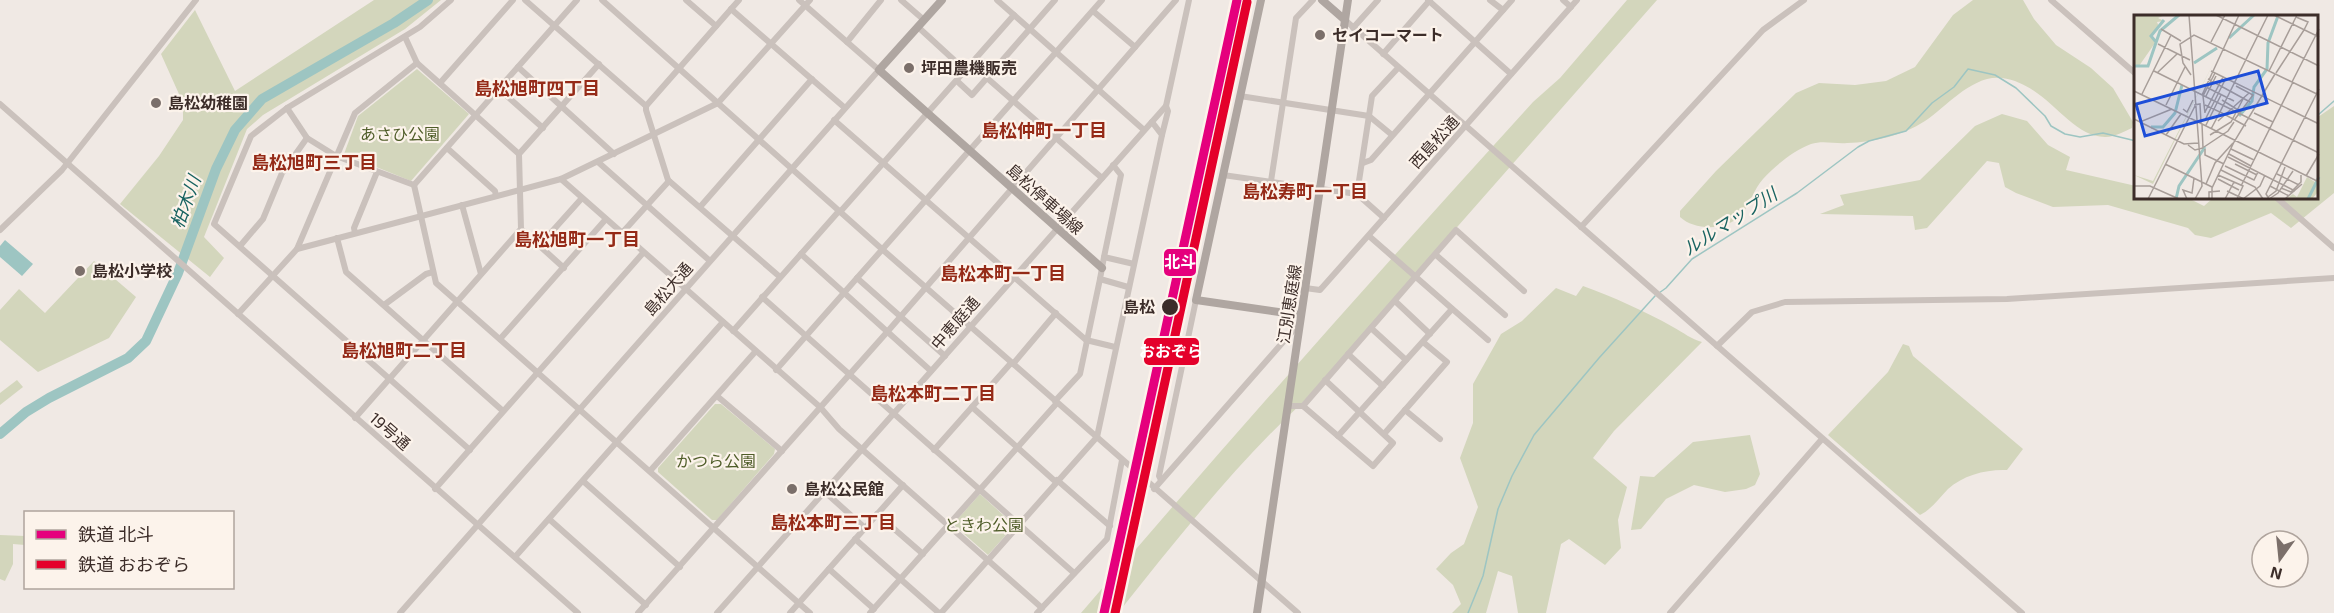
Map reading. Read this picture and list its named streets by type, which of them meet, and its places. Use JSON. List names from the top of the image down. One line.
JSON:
{"streets":{"main road":["島松停車場線","江別恵庭線"],"street":["西島松通","島松大通","中恵庭通","19号通"]},"crossings":[["西島松通","江別恵庭線"],["島松停車場線","島松大通"],["島松停車場線","中恵庭通"],["島松大通","19号通"]],"districts":["島松旭町四丁目","島松仲町一丁目","島松旭町三丁目","島松寿町一丁目","島松旭町一丁目","島松本町一丁目","島松旭町二丁目","島松本町二丁目","島松本町三丁目"],"water":["柏木川","ルルマップ川"],"parks":["あさひ公園","かつら公園","ときわ公園"],"places":["セイコーマート","坪田農機販売","島松幼稚園","島松小学校","島松","島松公民館"],"lines":["rail line 北斗","rail line おおぞら"],"legend":["鉄道 北斗","鉄道 おおぞら"],"north":"bottom"}
